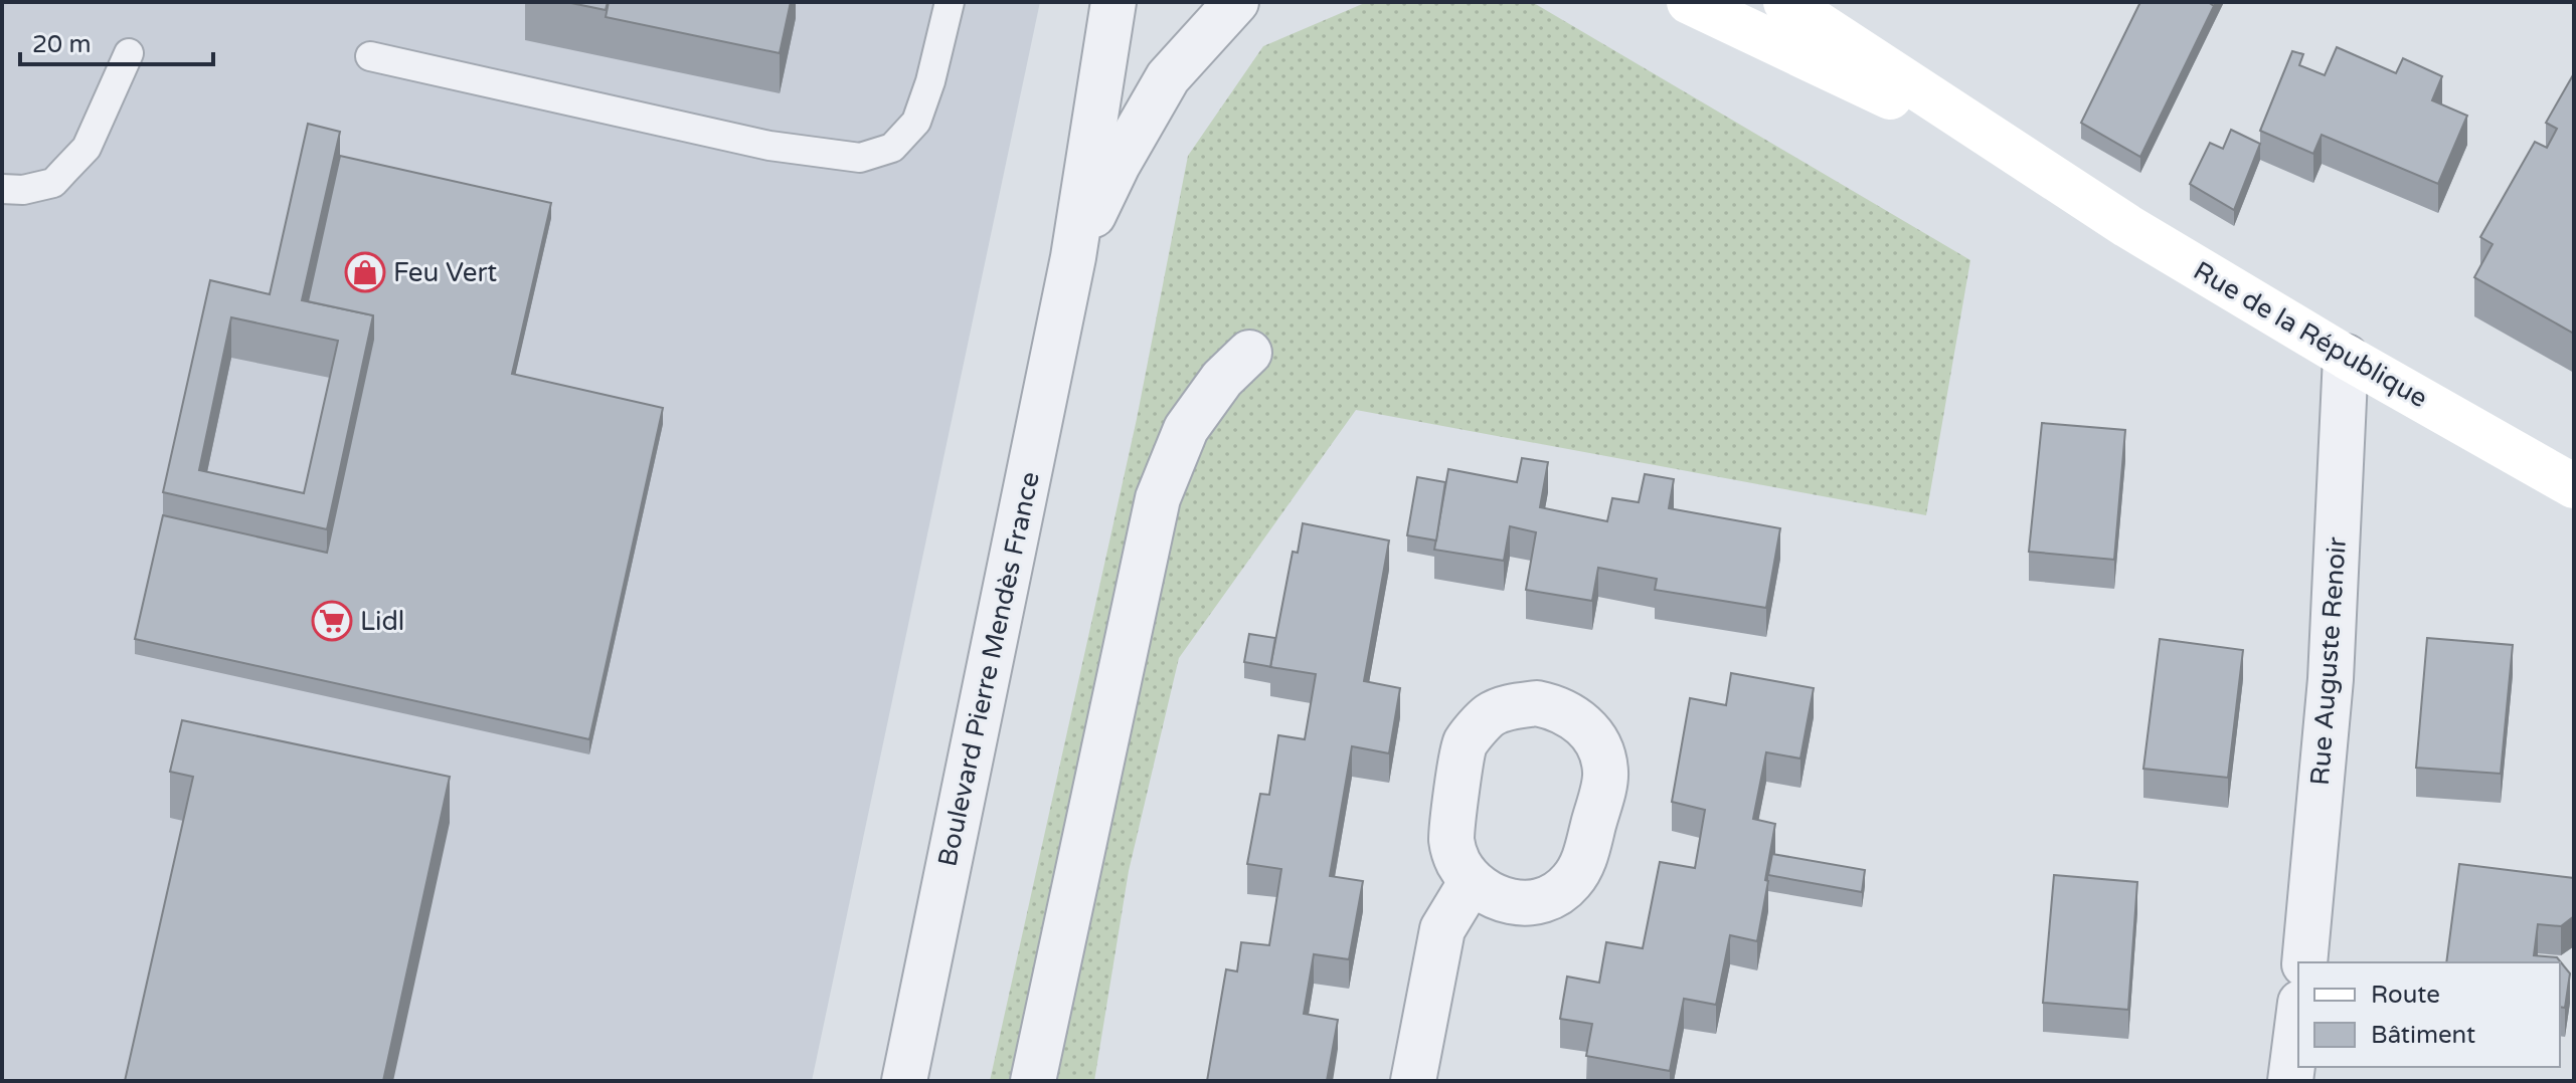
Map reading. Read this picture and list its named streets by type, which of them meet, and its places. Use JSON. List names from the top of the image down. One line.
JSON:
{"streets":{"main road":["Rue de la République"],"street":["Rue Auguste Renoir","Boulevard Pierre Mendès France"]},"crossings":[["Rue de la République","Rue Auguste Renoir"]],"places":{"shop":["Feu Vert"],"supermarket":["Lidl"]},"legend":["Route","Bâtiment"],"scale_bar":"20 m"}
